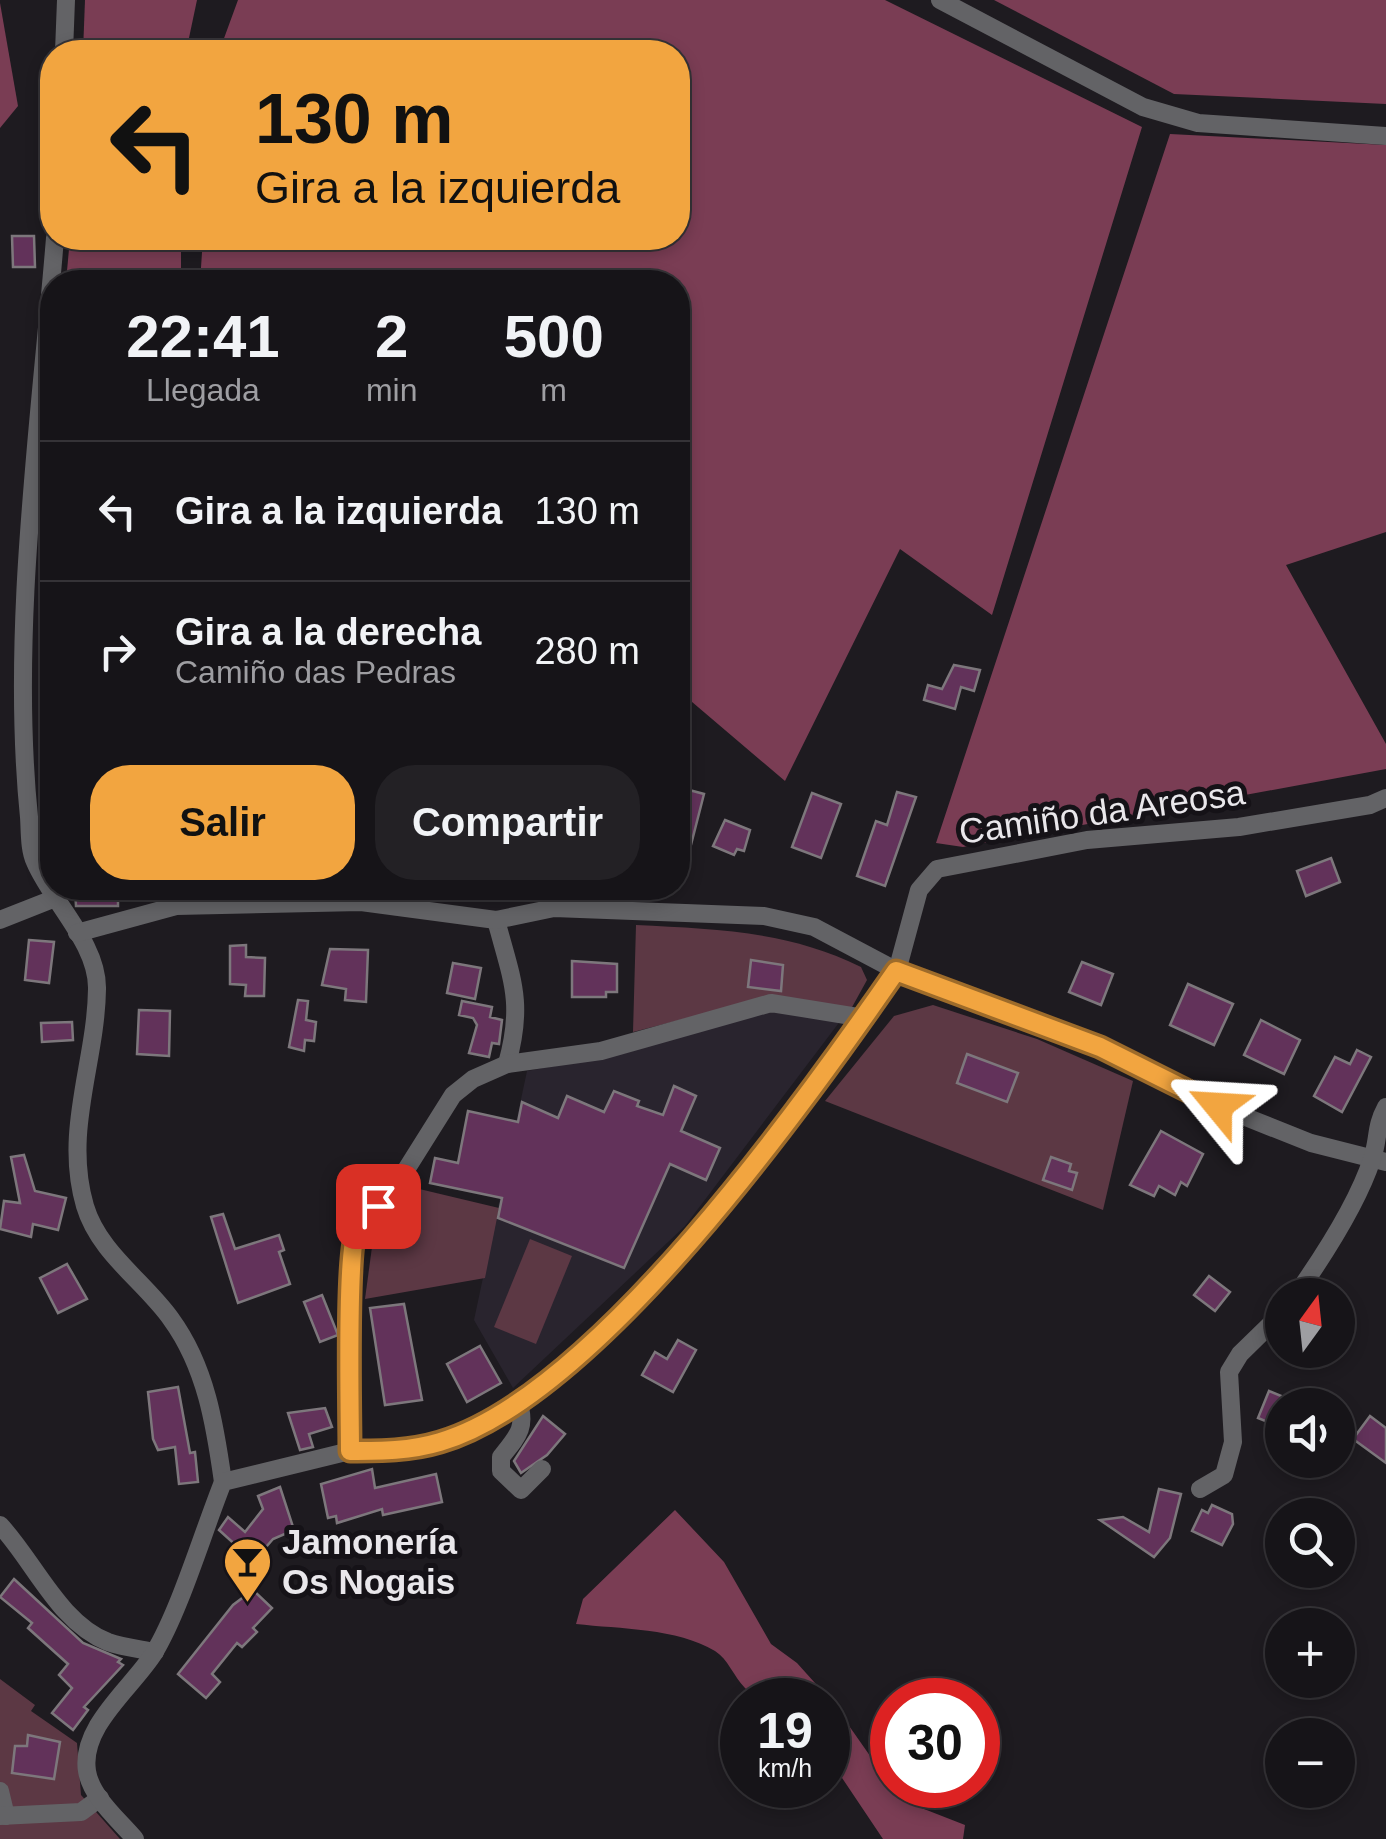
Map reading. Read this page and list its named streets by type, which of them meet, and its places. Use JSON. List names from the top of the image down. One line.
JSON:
{"streets":{"street":["Camiño da Areosa"]},"places":{"bar":["Jamonería Os Nogais"]},"north":"top","page":{"turn":["130 m","Gira a la izquierda"],"eta":["22:41","Llegada","2","min","500","m"],"list":[{"name":"Gira a la izquierda","value":"130 m"},{"name":"Gira a la derecha","note":"Camiño das Pedras","value":"280 m"}],"buttons":["Salir","Compartir"],"map_buttons":["+","−"],"speed":"19 km/h","limit":"30"}}
